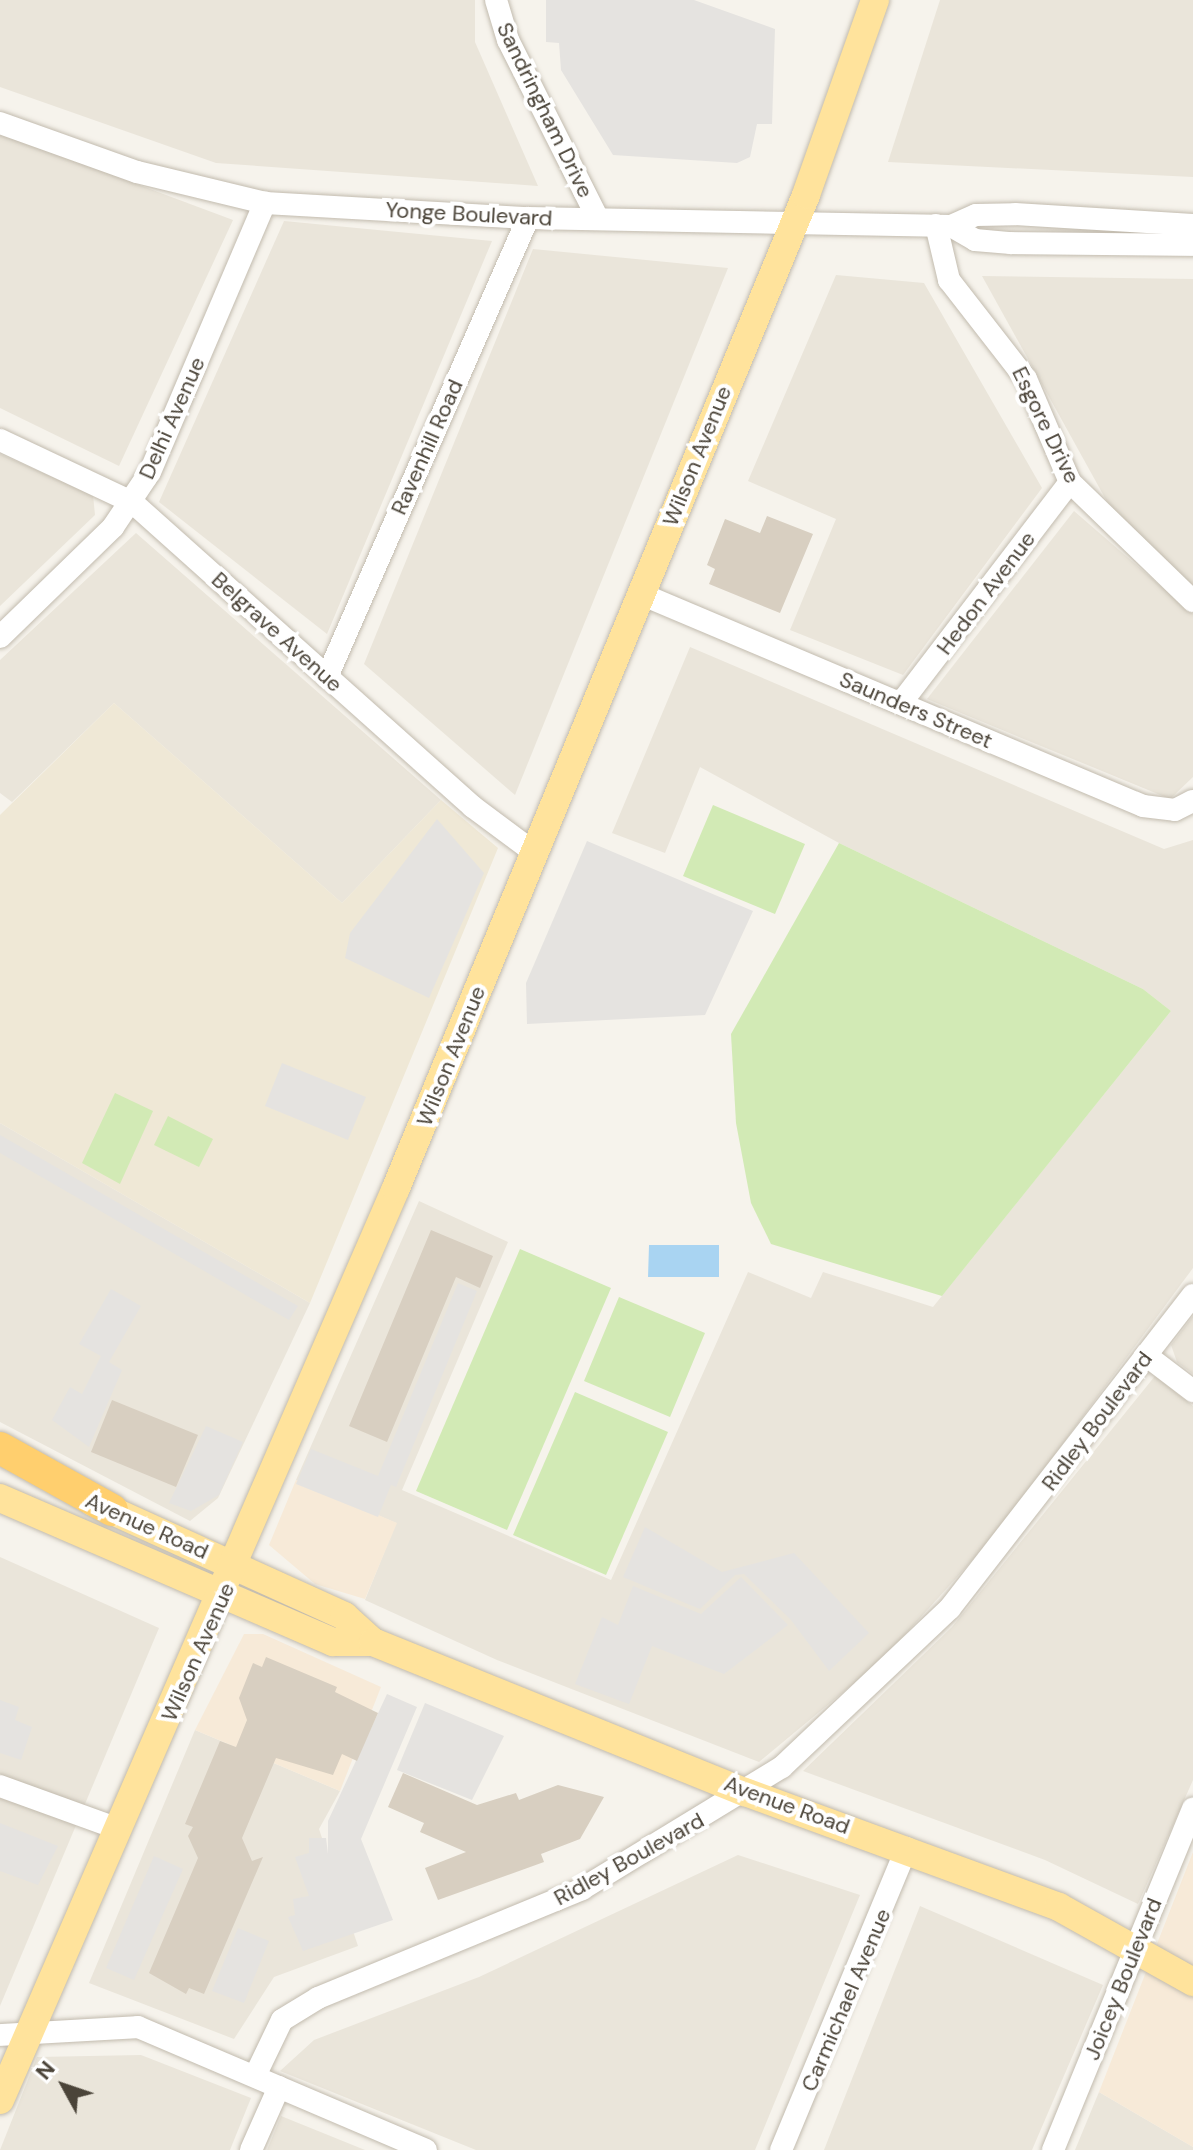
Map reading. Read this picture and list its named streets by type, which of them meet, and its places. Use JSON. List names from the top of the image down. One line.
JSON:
{"streets":{"main road":["Wilson Avenue","Avenue Road"],"street":["Sandringham Drive","Yonge Boulevard","Delhi Avenue","Esgore Drive","Ravenhill Road","Hedon Avenue","Belgrave Avenue","Saunders Street","Ridley Boulevard","Joicey Boulevard","Carmichael Avenue"]},"crossings":[["Sandringham Drive","Yonge Boulevard"],["Yonge Boulevard","Delhi Avenue"],["Yonge Boulevard","Esgore Drive"],["Yonge Boulevard","Ravenhill Road"],["Yonge Boulevard","Wilson Avenue"],["Delhi Avenue","Belgrave Avenue"],["Esgore Drive","Hedon Avenue"],["Ravenhill Road","Belgrave Avenue"],["Wilson Avenue","Belgrave Avenue"],["Wilson Avenue","Saunders Street"],["Wilson Avenue","Avenue Road"],["Hedon Avenue","Saunders Street"],["Ridley Boulevard","Avenue Road"],["Avenue Road","Joicey Boulevard"],["Avenue Road","Carmichael Avenue"]],"north":"top left"}
